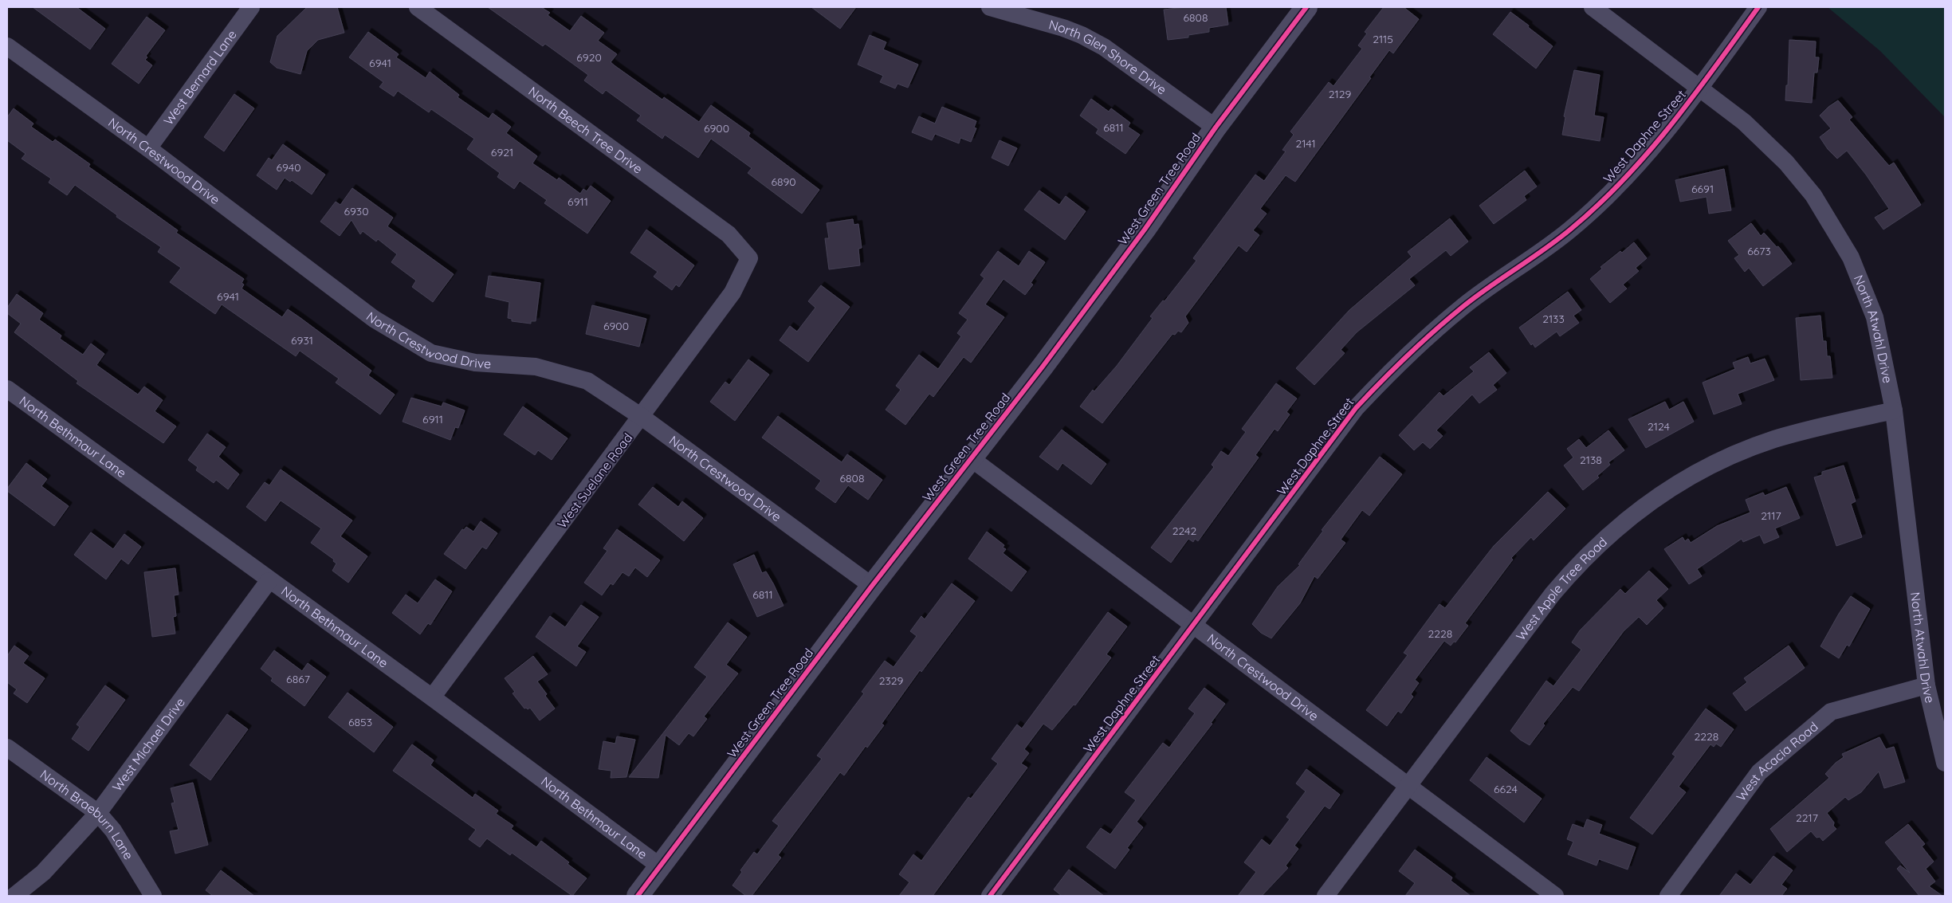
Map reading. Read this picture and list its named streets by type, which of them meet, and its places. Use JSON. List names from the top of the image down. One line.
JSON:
{"streets":{"street":["North Glen Shore Drive","West Bernard Lane","North Beech Tree Drive","West Daphne Street","North Crestwood Drive","West Green Tree Road","North Atwahl Drive","North Bethmaur Lane","West Suelane Road","West Apple Tree Road","West Michael Drive","West Acacia Road","North Braeburn Lane"]},"crossings":[["North Glen Shore Drive","West Green Tree Road"],["West Bernard Lane","North Crestwood Drive"],["North Beech Tree Drive","West Suelane Road"],["West Daphne Street","North Crestwood Drive"],["West Daphne Street","North Atwahl Drive"],["North Crestwood Drive","West Green Tree Road"],["North Crestwood Drive","West Suelane Road"],["North Crestwood Drive","West Apple Tree Road"],["West Green Tree Road","North Bethmaur Lane"],["North Atwahl Drive","West Apple Tree Road"],["North Atwahl Drive","West Acacia Road"],["North Bethmaur Lane","West Suelane Road"],["North Bethmaur Lane","West Michael Drive"],["West Michael Drive","North Braeburn Lane"]],"house_numbers":["6808","2115","6920","6941","2129","6811","6900","2141","6921","6940","6890","6691","6911","6930","6673","6941","2133","6900","6931","6911","2124","2138","6808","2117","2242","6811","2228","6867","2329","6853","2228","6624","2217"]}
